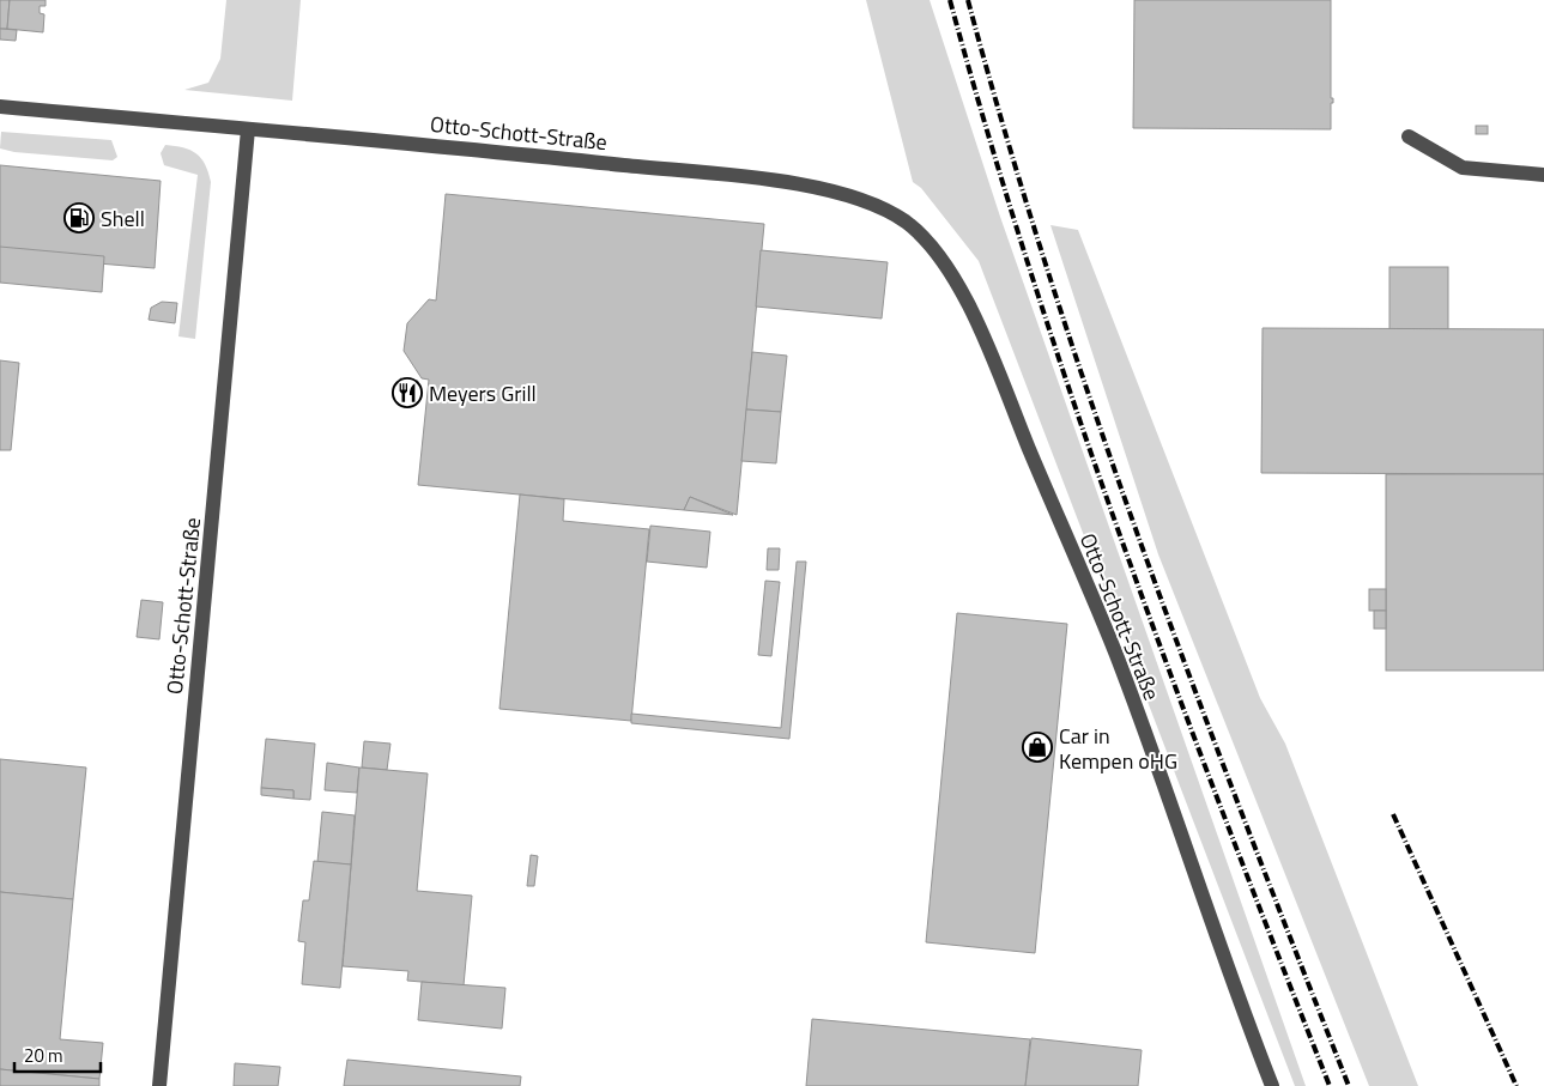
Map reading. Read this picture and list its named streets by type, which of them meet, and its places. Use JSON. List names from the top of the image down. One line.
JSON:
{"streets":{"street":["Otto-Schott-Straße"]},"places":{"fuel station":["Shell"],"restaurant":["Meyers Grill"],"shop":["Car in Kempen oHG"]},"scale_bar":"20 m"}
